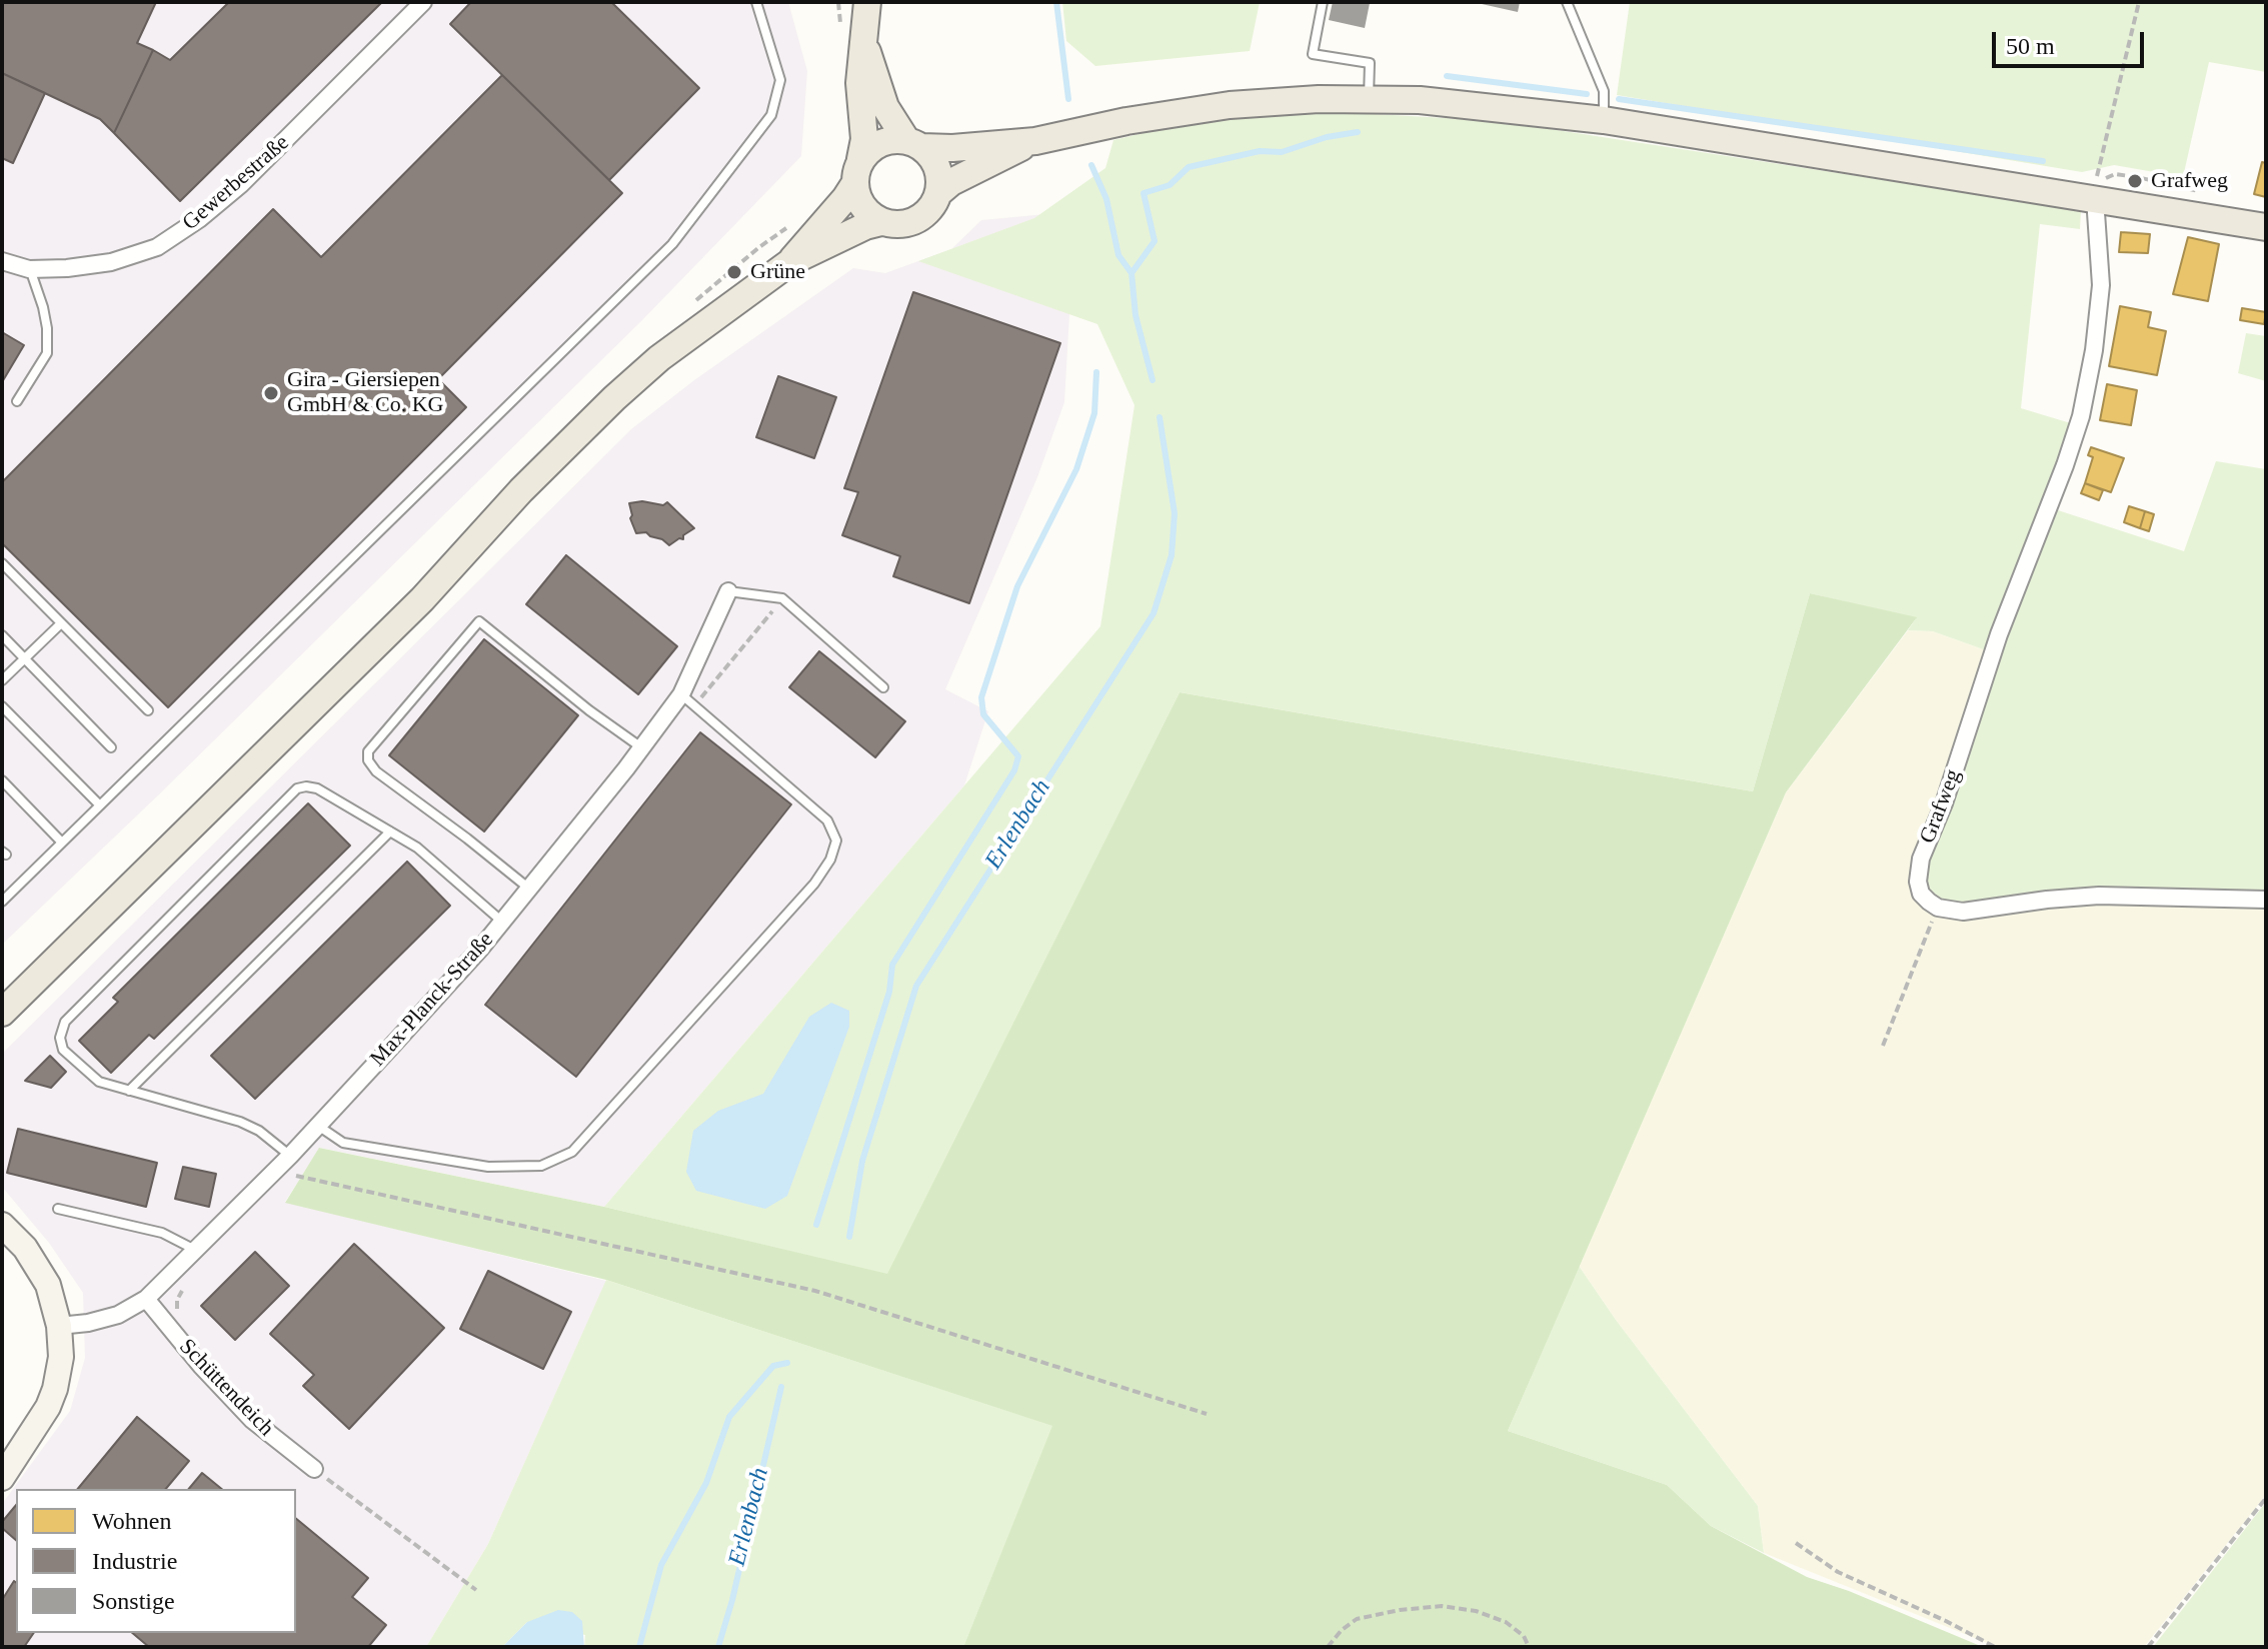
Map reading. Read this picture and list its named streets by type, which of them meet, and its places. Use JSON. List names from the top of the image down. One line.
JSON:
{"streets":{"street":["Gewerbestraße","Grafweg","Max-Planck-Straße","Schüttendeich"]},"crossings":[["Max-Planck-Straße","Schüttendeich"]],"water":["Erlenbach"],"places":["Grafweg","Grüne","Gira - Giersiepen GmbH & Co. KG"],"legend":["Wohnen","Industrie","Sonstige"],"scale_bar":"50 m"}
